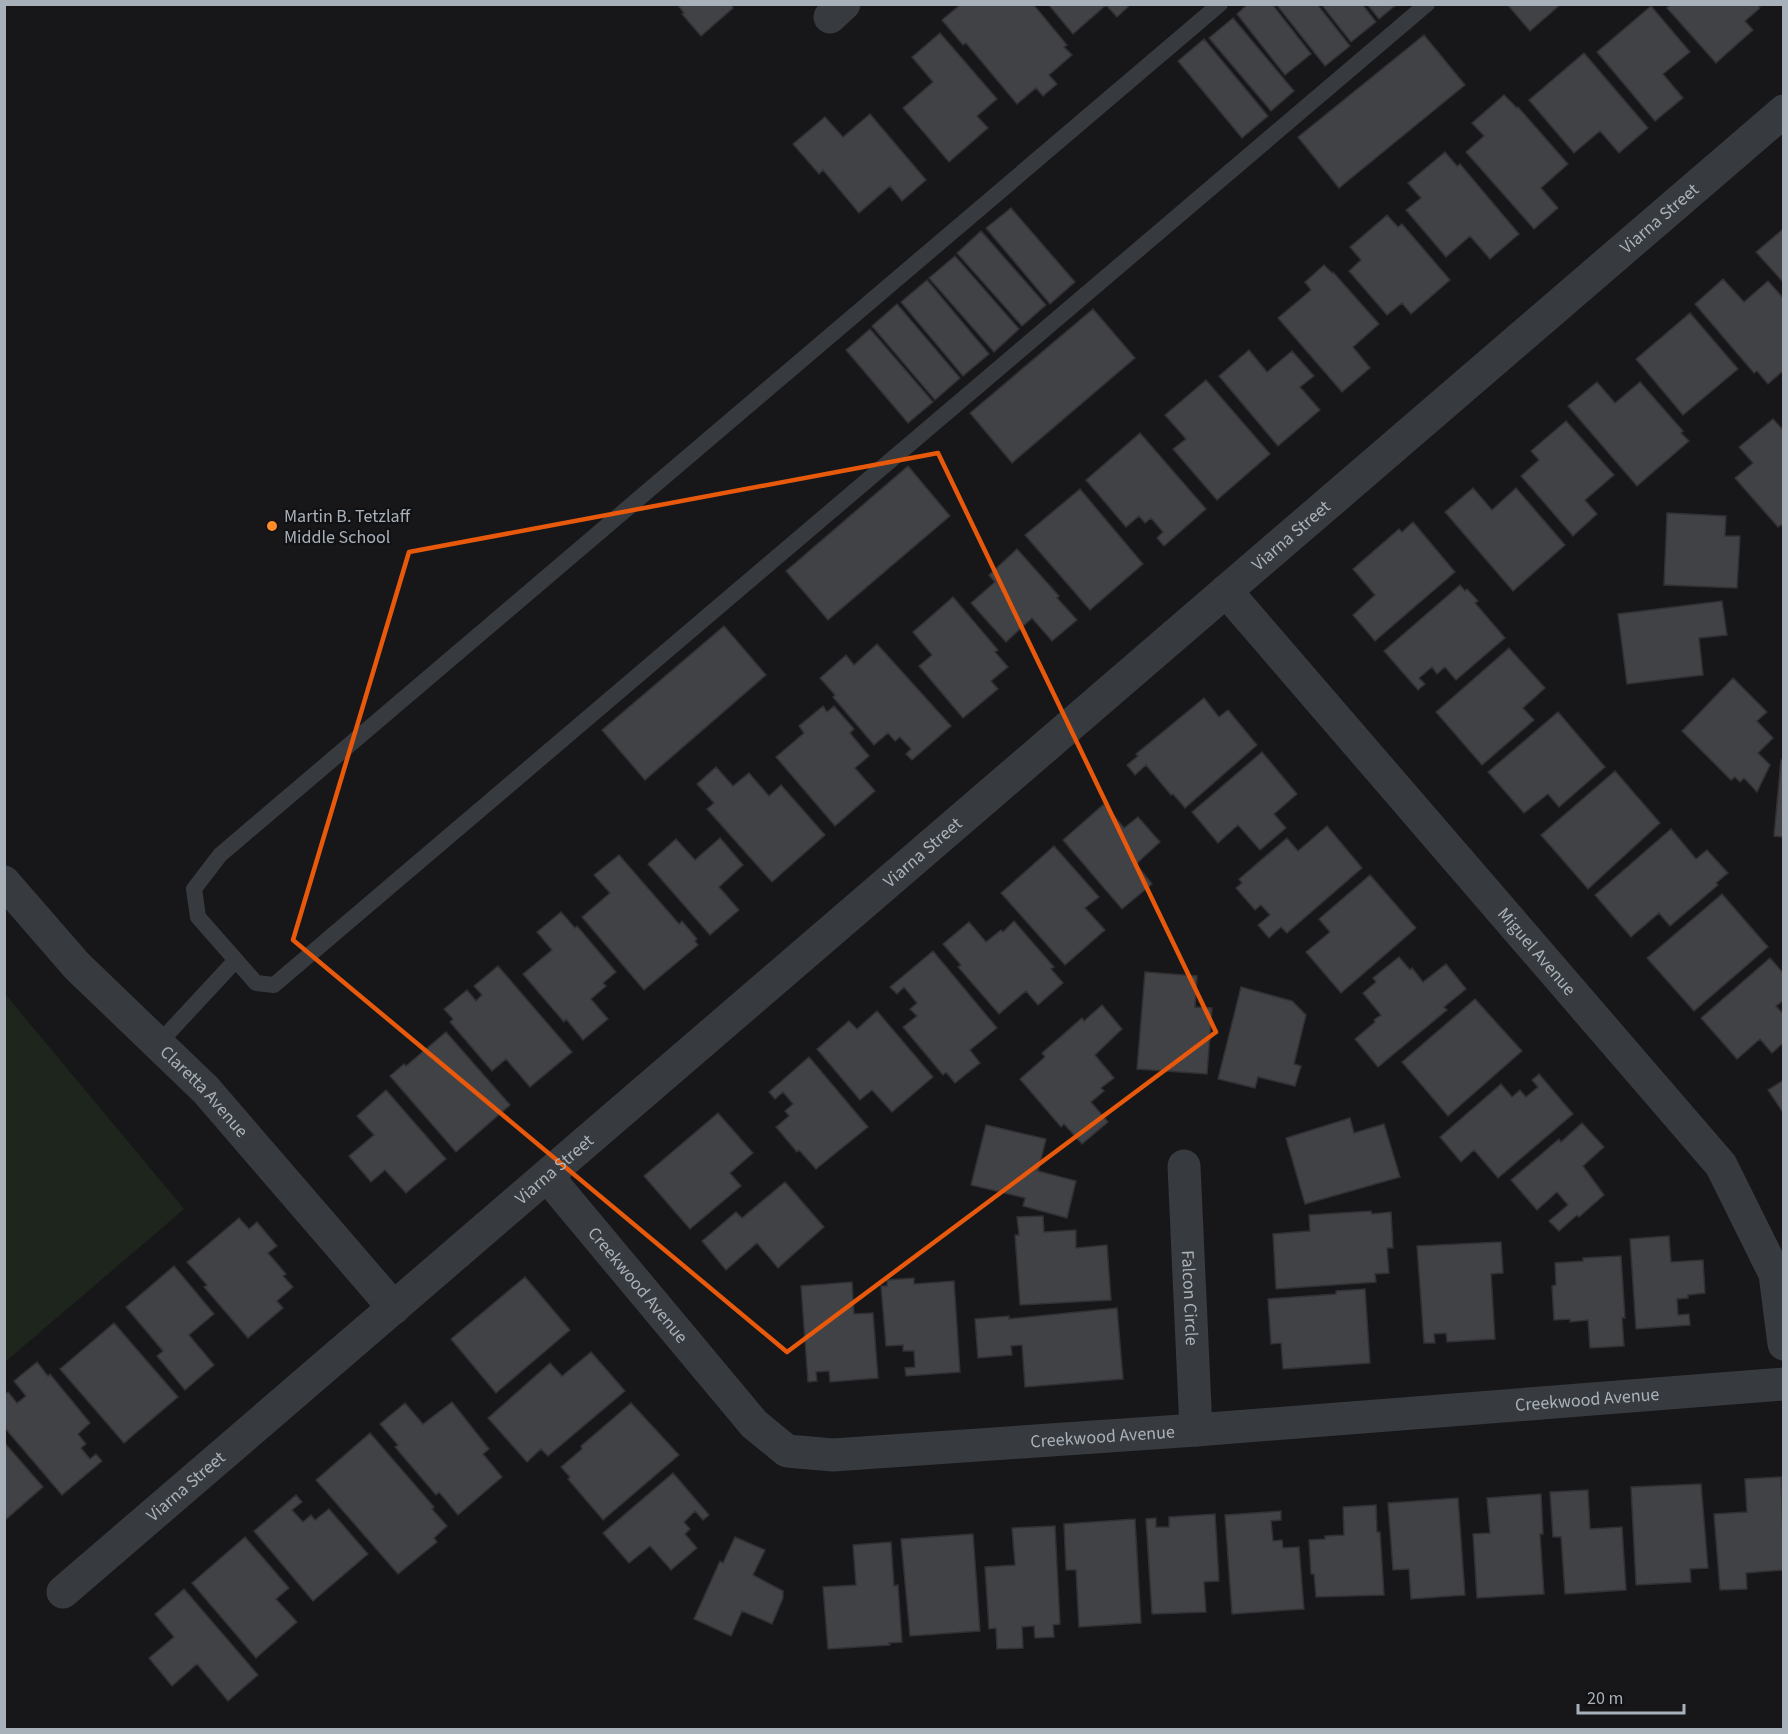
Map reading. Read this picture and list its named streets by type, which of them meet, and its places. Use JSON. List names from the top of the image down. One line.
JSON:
{"streets":{"street":["Viarna Street","Miguel Avenue","Claretta Avenue","Creekwood Avenue","Falcon Circle"]},"crossings":[["Viarna Street","Miguel Avenue"],["Viarna Street","Claretta Avenue"],["Viarna Street","Creekwood Avenue"],["Creekwood Avenue","Falcon Circle"]],"places":["Martin B. Tetzlaff Middle School"],"scale_bar":"20 m"}
